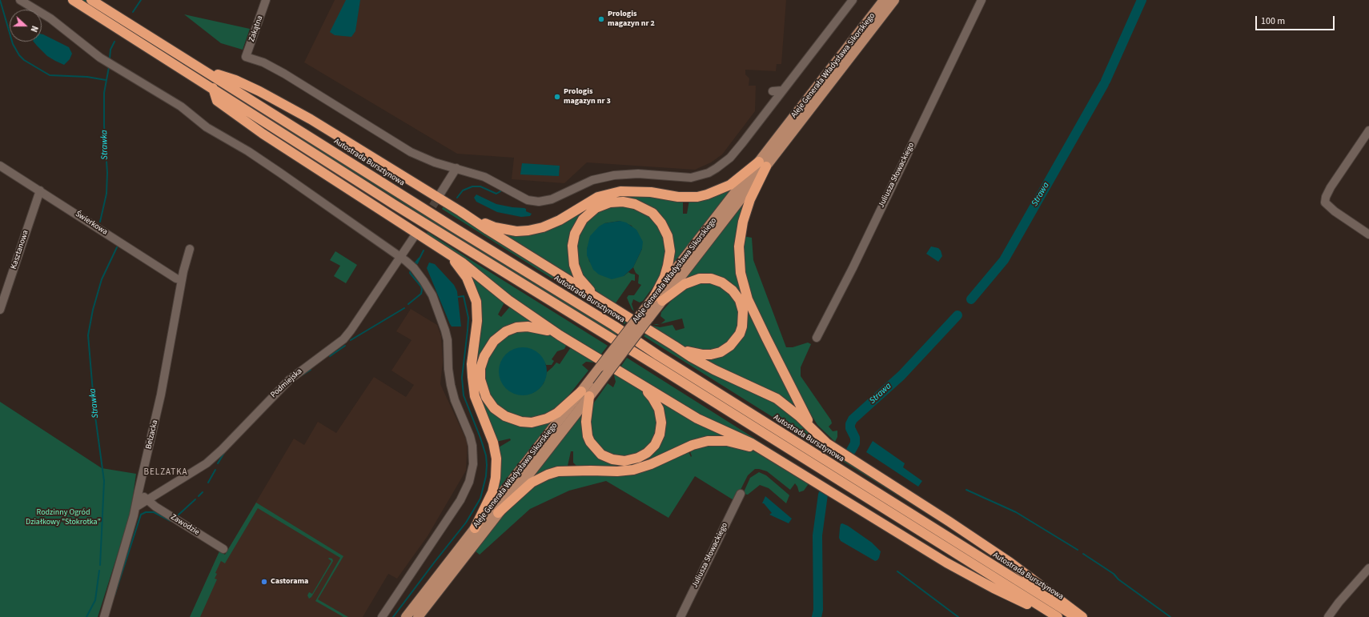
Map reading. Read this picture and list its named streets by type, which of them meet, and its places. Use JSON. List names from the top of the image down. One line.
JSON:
{"streets":{"highway":["Autostrada Bursztynowa"],"main road":["Aleje Generała Władysława Sikorskiego"],"street":["Zakątna","Juliusza Słowackiego","Świerkowa","Kasztanowa","Podmiejska","Belzacka","Zawodzie"]},"crossings":[["Świerkowa","Kasztanowa"],["Świerkowa","Belzacka"],["Podmiejska","Belzacka"],["Podmiejska","Zawodzie"],["Belzacka","Zawodzie"]],"districts":["BELZATKA"],"water":["Strawka","Strawa"],"parks":["Rodzinny Ogród Działkowy \"Stokrotka\""],"places":["Prologis magazyn nr 2","Prologis magazyn nr 3","Castorama"],"scale_bar":"100 m","north":"right"}
